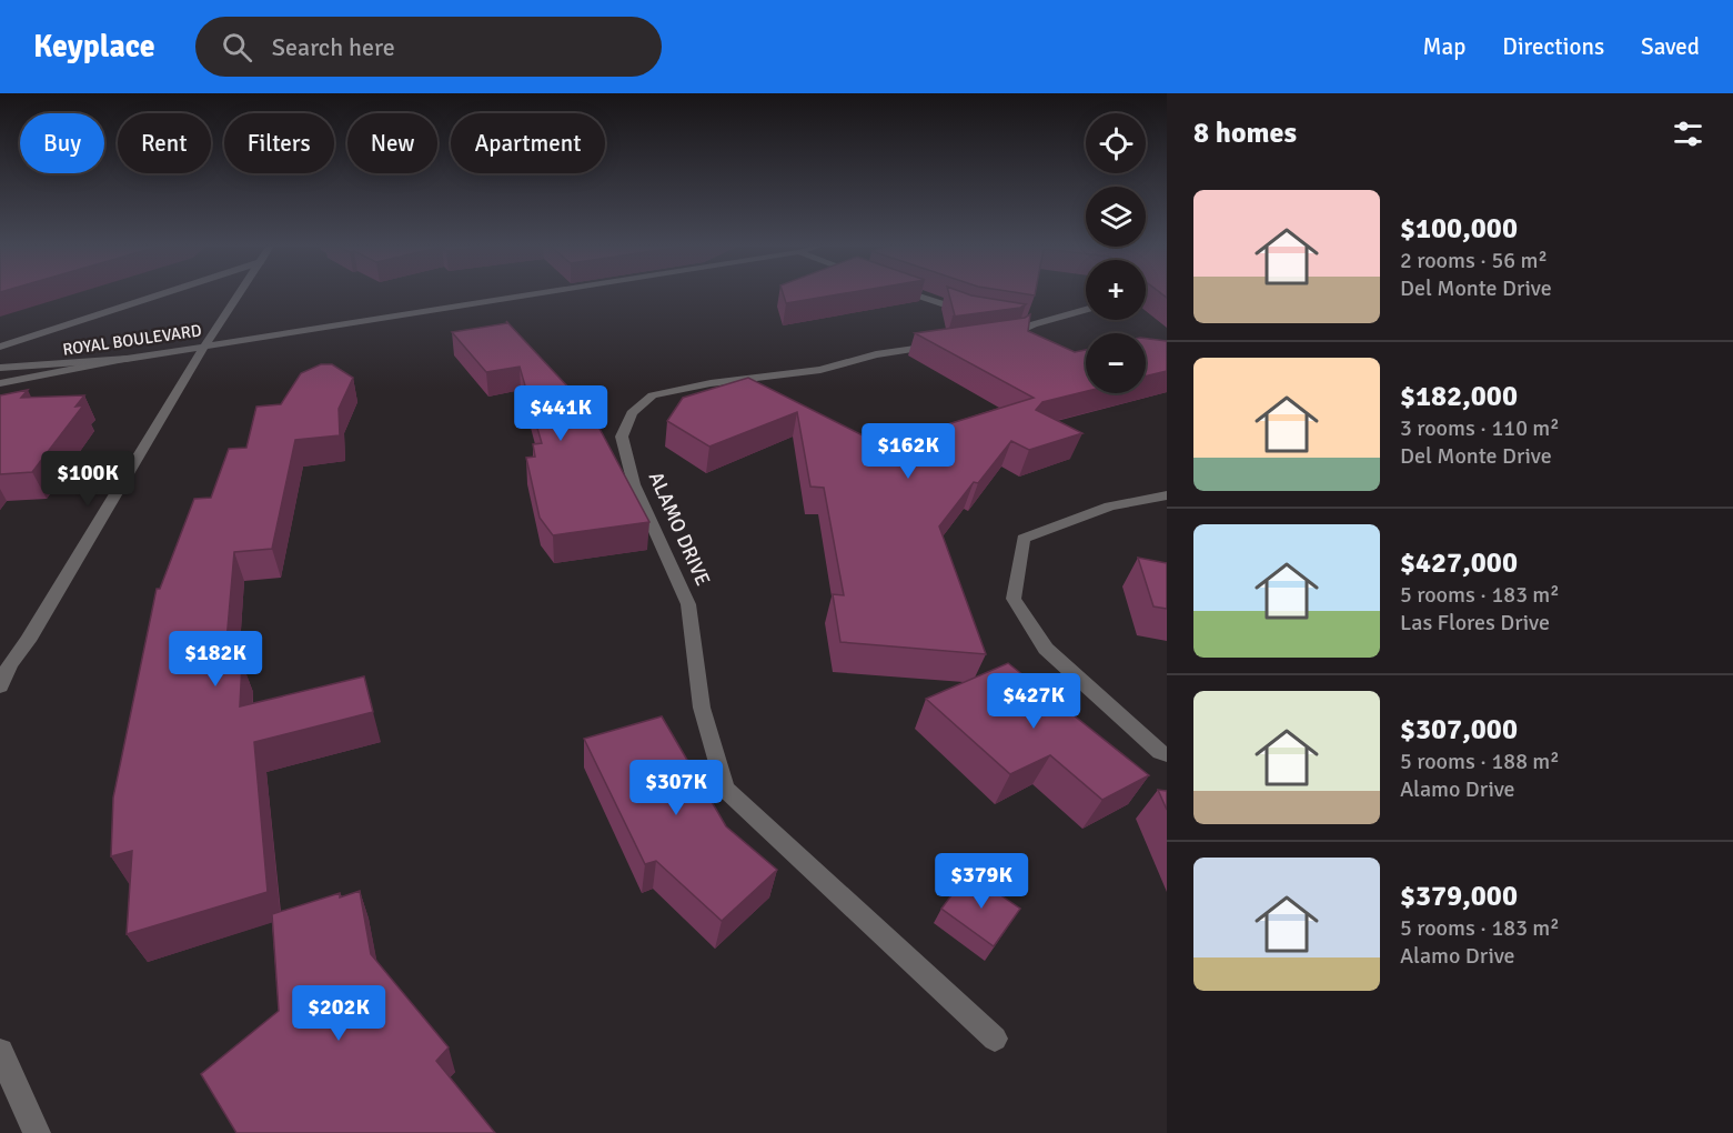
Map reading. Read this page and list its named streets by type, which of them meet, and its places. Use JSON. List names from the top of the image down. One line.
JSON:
{"streets":{"street":["ROYAL BOULEVARD","ALAMO DRIVE"]},"page":{"header":"Keyplace","search":"Search here","nav":["Map","Directions","Saved"],"heading":"8 homes","map_buttons":["+","−"],"chip":["Buy","Rent","Filters","New","Apartment"],"list":[{"name":"$100,000","note":"2 rooms · 56 m² · Del Monte Drive"},{"name":"$182,000","note":"3 rooms · 110 m² · Del Monte Drive"},{"name":"$427,000","note":"5 rooms · 183 m² · Las Flores Drive"},{"name":"$307,000","note":"5 rooms · 188 m² · Alamo Drive"},{"name":"$379,000","note":"5 rooms · 183 m² · Alamo Drive"}],"price":["$441K","$162K","$100K","$182K","$427K","$307K","$379K","$202K"]}}
